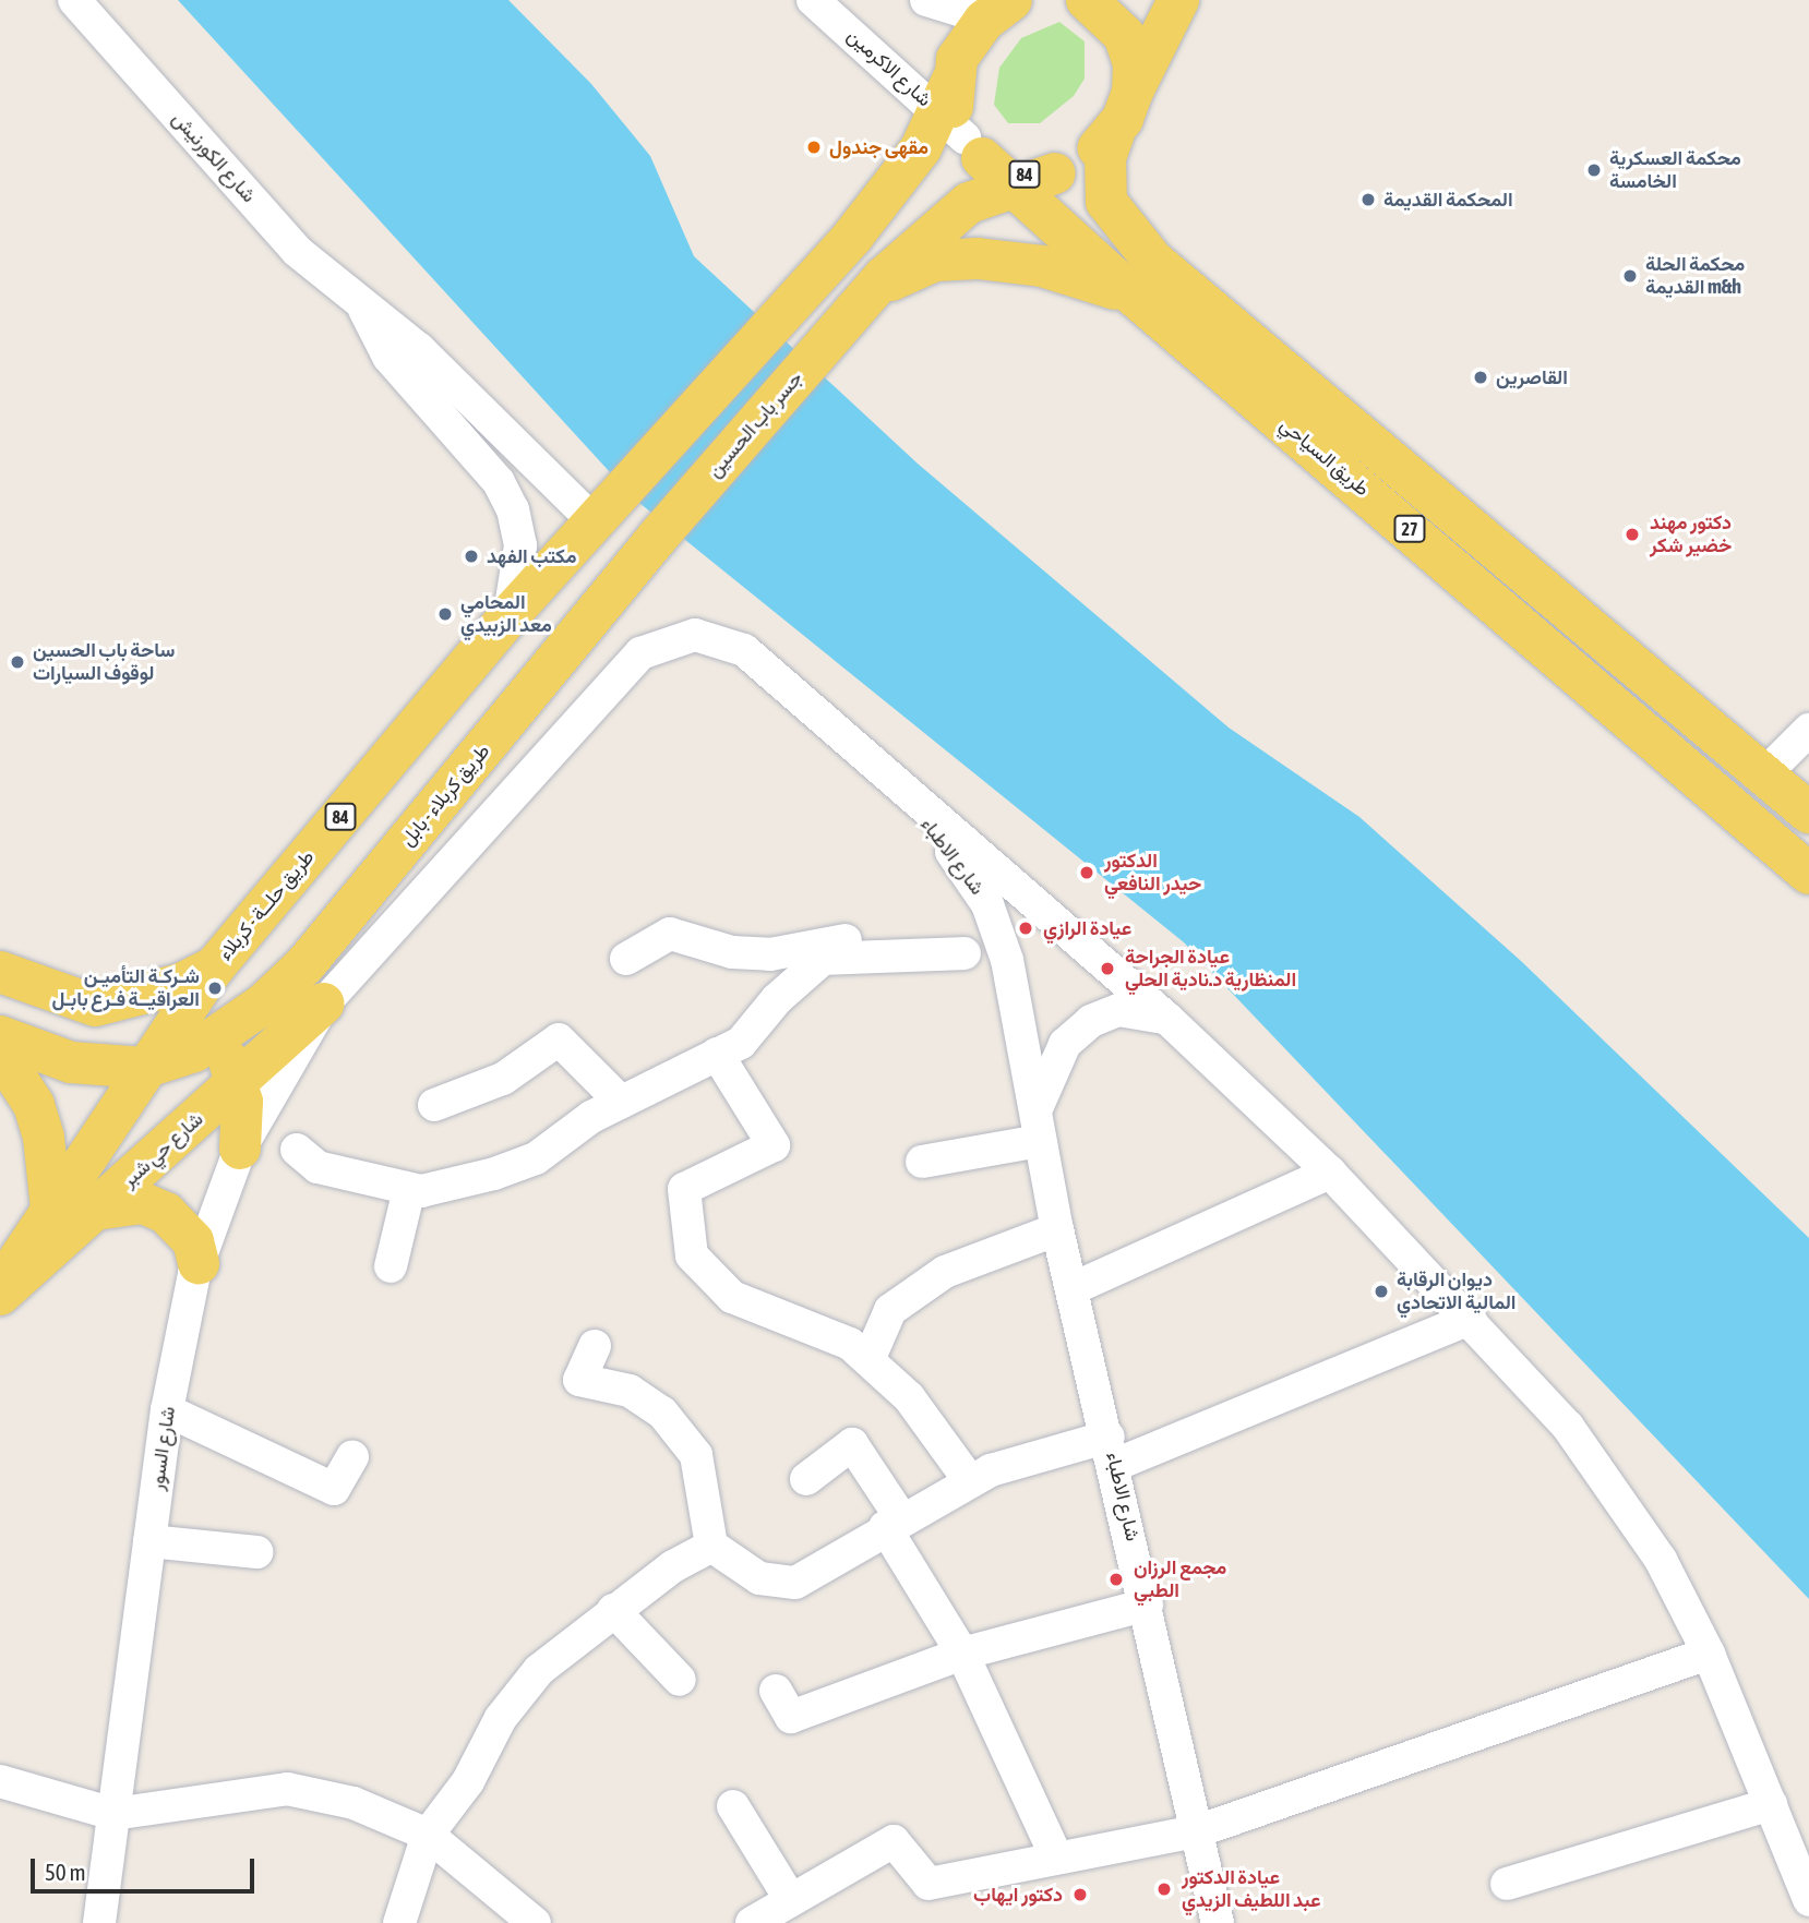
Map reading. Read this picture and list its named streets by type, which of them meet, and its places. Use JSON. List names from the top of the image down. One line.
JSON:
{"streets":{"main road":["84","جسر باب الحسين","طريق السياحي","27","طريق كربلاء - بابل","طريق حلــة - كربلاء","شارع حي شبر"],"street":["شارع الاكرمين","شارع الكورنيش","شارع الاطباء","شارع السور"]},"crossings":[["شارع الاكرمين","84"],["شارع الاكرمين","طريق السياحي"],["شارع الكورنيش","84"],["شارع الكورنيش","طريق حلــة - كربلاء"],["84","جسر باب الحسين"],["84","طريق السياحي"],["84","27"],["84","طريق كربلاء - بابل"],["84","طريق حلــة - كربلاء"],["جسر باب الحسين","طريق كربلاء - بابل"],["شارع الاطباء","شارع السور"],["شارع حي شبر","شارع السور"]],"places":["مقهى جندول","محكمة العسكرية الخامسة","المحكمة القديمة","محكمة الحلة القديمة m&h","القاصرين","دكتور مهند خضير شكر","مكتب الفهد","المحامي معد الزبيدي","ساحة باب الحسين لوقوف السيارات","الدكتور حيدر النافعي","عيادة الرازي","عيادة الجراحة المنظارية د.نادية الحلي","شـركـة التأميـن العراقيــة فـرع بابـل","ديوان الرقابة المالية الاتحادي","مجمع الرزان الطبي","عيادة الدكتور عبد اللطيف الزيدي","دكتور ايهاب"],"scale_bar":"50 m"}
